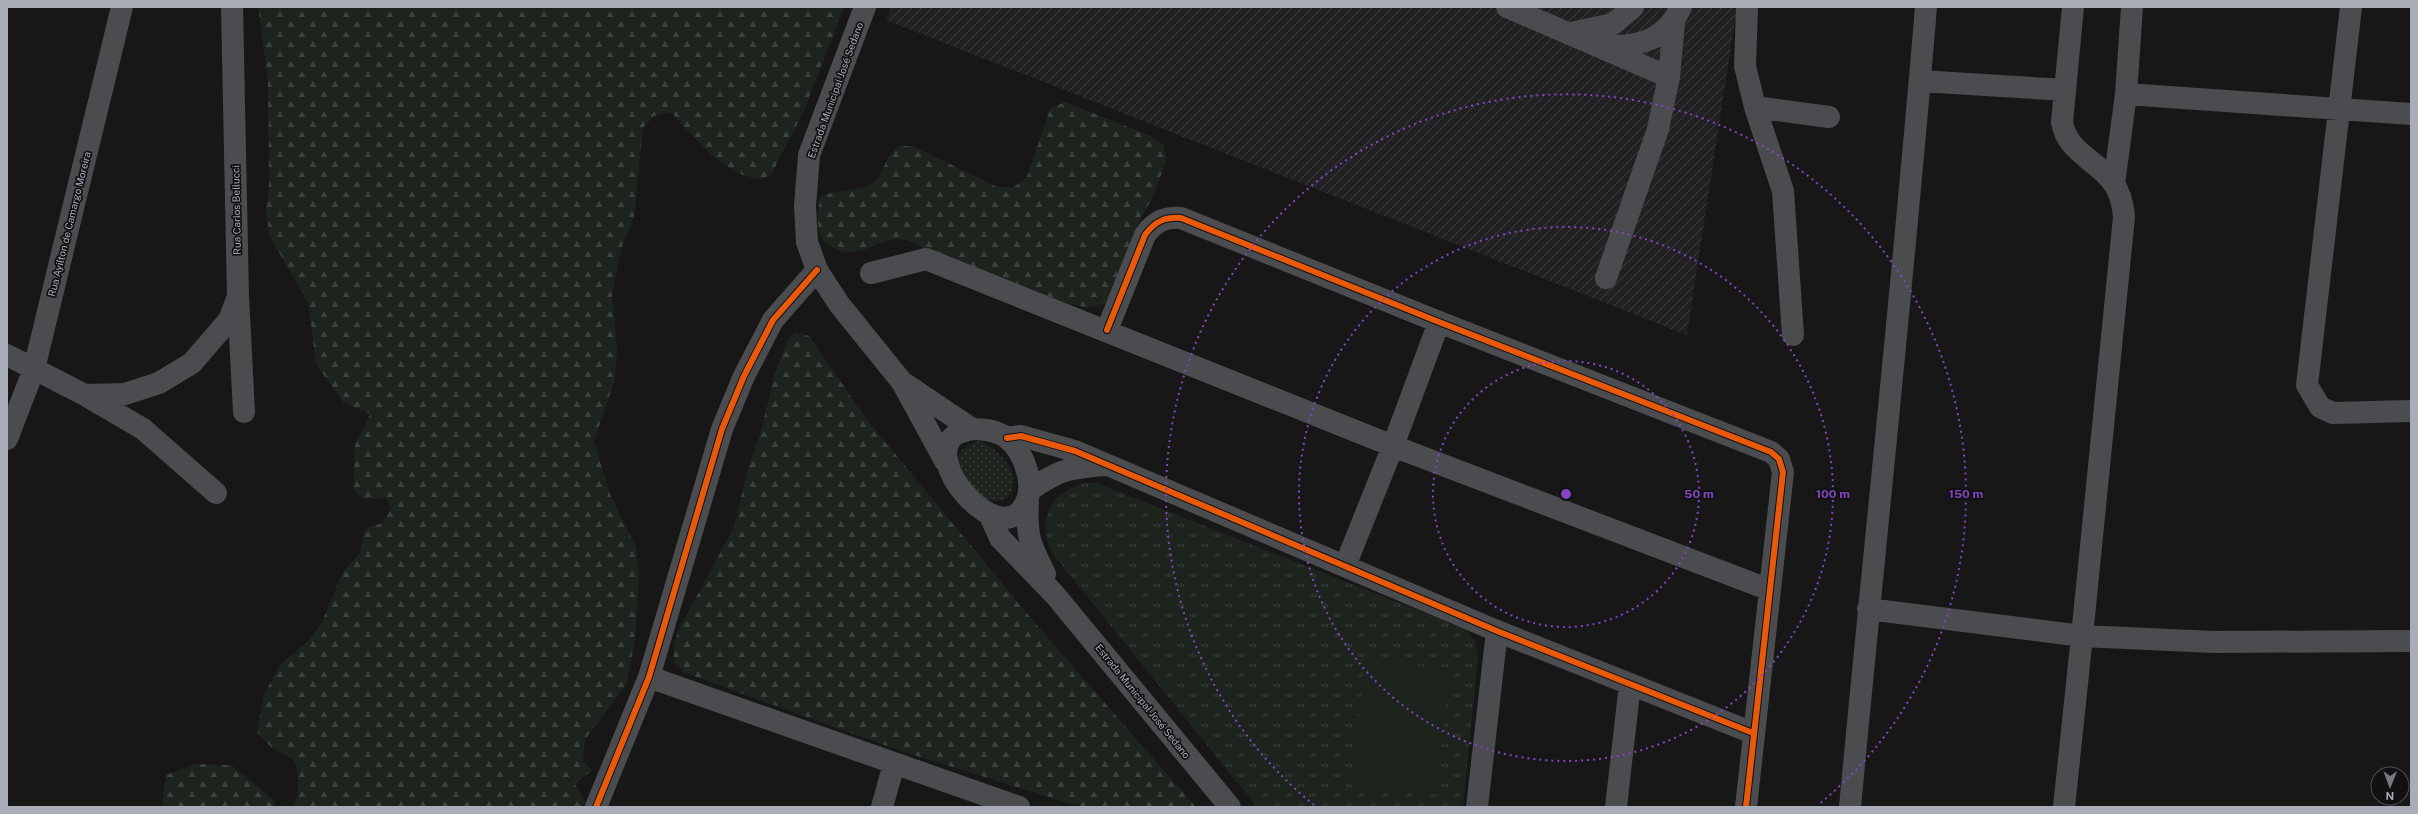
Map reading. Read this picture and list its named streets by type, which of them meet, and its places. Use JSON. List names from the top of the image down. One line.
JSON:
{"streets":{"street":["Estrada Municipal José Sedano","Rua Carlos Bellucci","Rua Ayilton de Camargo Moreira"]},"north":"bottom","rings":["50 m","100 m","150 m"]}
